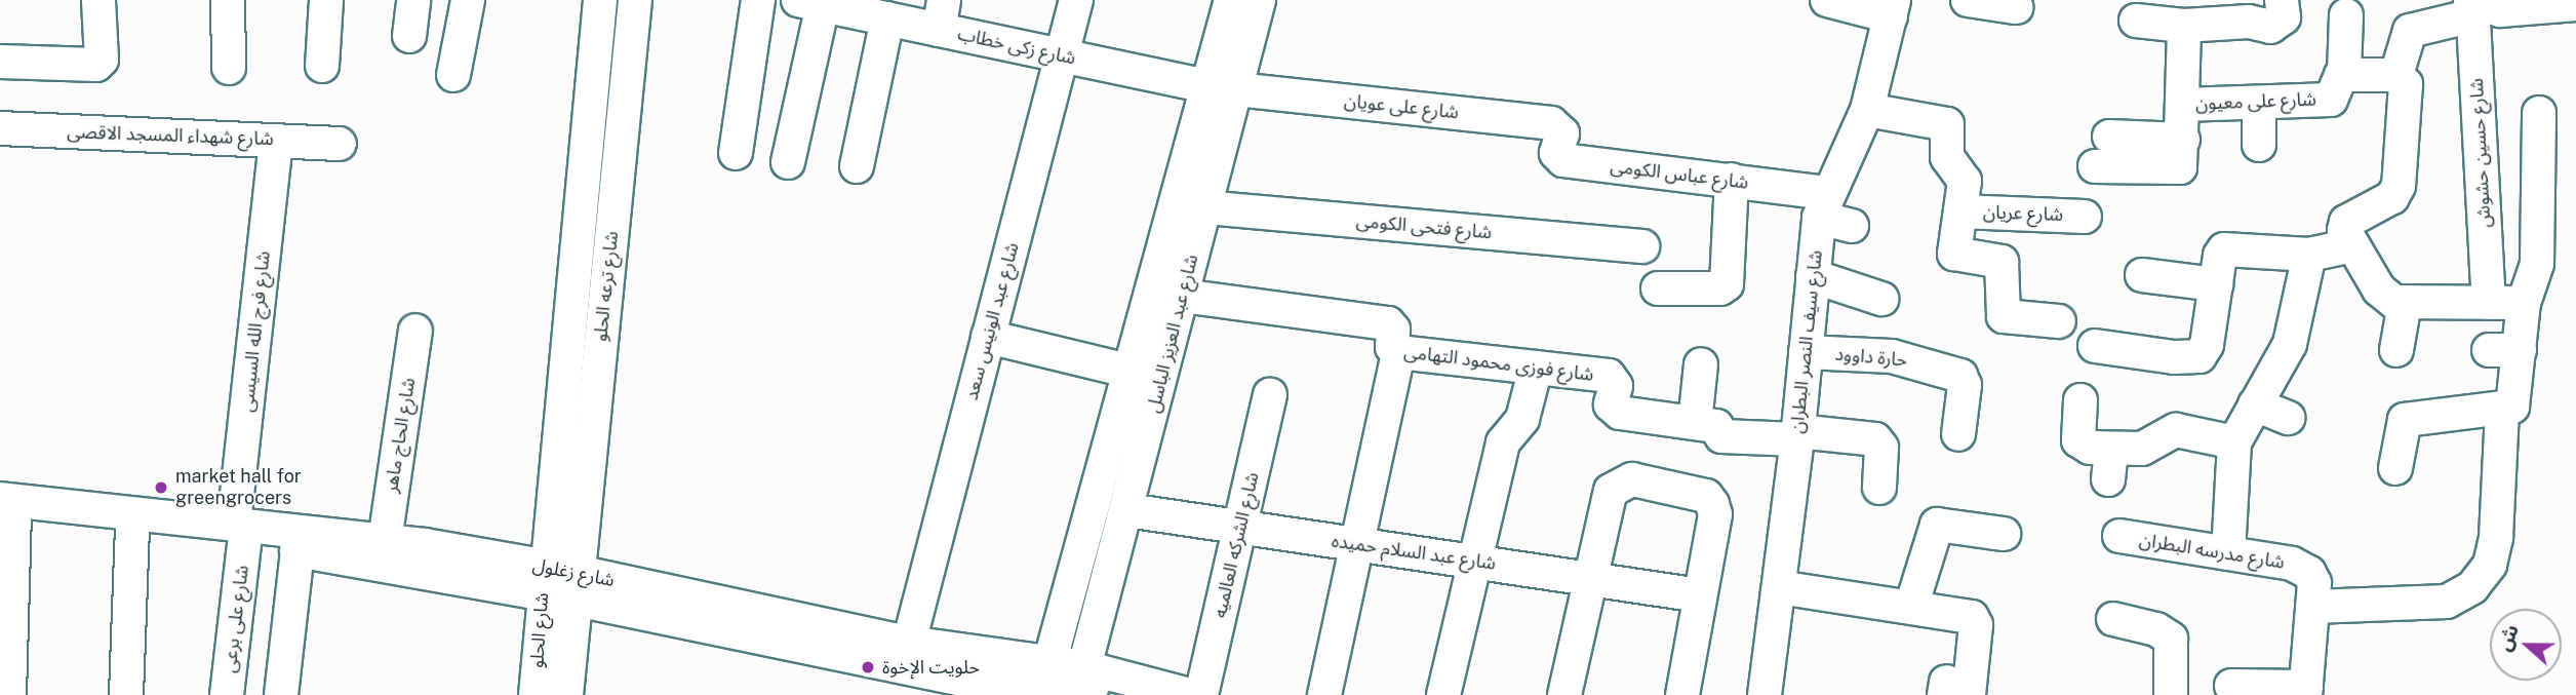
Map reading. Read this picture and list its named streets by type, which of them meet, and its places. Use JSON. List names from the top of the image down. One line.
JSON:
{"streets":{"street":["شارع زكى خطاب","شارع على معيون","شارع على عويان","شارع شهداء المسجد الاقصى","شارع حسين حشوش","شارع عباس الكومى","شارع عريان","شارع فتحى الكومى","شارع ترعه الحلو","شارع عبد الونيس سعد","شارع فرج الله السيسى","شارع عبد العزيز الباسل","شارع سيف النصر البطران","حارة داوود","شارع فوزى محمود التهامى","شارع الحاج ماهر","شارع الشركه العالميه","شارع مدرسه البطران","شارع عبد السلام حميده","شارع زغلول","شارع على برعى","شارع الحلو"]},"crossings":[["شارع زكى خطاب","شارع على عويان"],["شارع زكى خطاب","شارع عبد الونيس سعد"],["شارع زكى خطاب","شارع عبد العزيز الباسل"],["شارع على عويان","شارع عباس الكومى"],["شارع على عويان","شارع عبد العزيز الباسل"],["شارع شهداء المسجد الاقصى","شارع فرج الله السيسى"],["شارع عباس الكومى","شارع سيف النصر البطران"],["شارع عريان","شارع سيف النصر البطران"],["شارع فتحى الكومى","شارع عبد العزيز الباسل"],["شارع ترعه الحلو","شارع زغلول"],["شارع ترعه الحلو","شارع الحلو"],["شارع عبد الونيس سعد","شارع زغلول"],["شارع فرج الله السيسى","شارع زغلول"],["شارع فرج الله السيسى","شارع على برعى"],["شارع عبد العزيز الباسل","شارع فوزى محمود التهامى"],["شارع عبد العزيز الباسل","شارع عبد السلام حميده"],["شارع عبد العزيز الباسل","شارع زغلول"],["شارع سيف النصر البطران","حارة داوود"],["شارع سيف النصر البطران","شارع فوزى محمود التهامى"],["شارع الحاج ماهر","شارع زغلول"],["شارع الشركه العالميه","شارع عبد السلام حميده"],["شارع زغلول","شارع على برعى"],["شارع زغلول","شارع الحلو"]],"places":["market hall for greengrocers","حلويت الإخوة"],"north":"left"}
